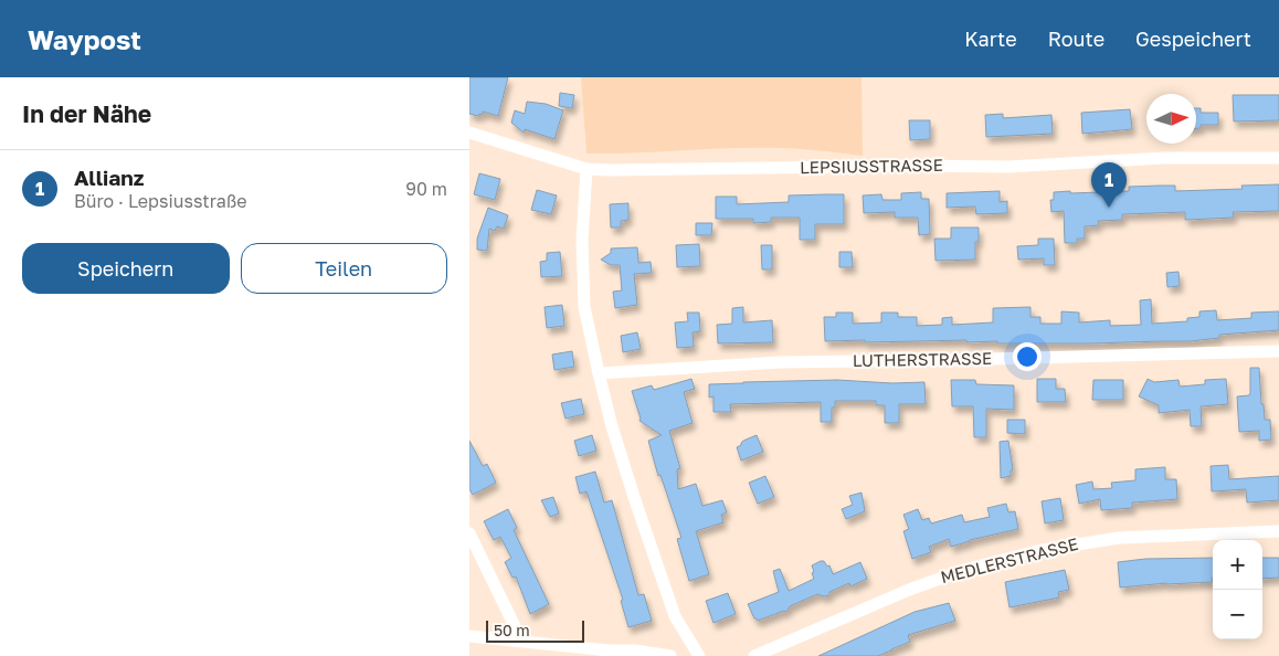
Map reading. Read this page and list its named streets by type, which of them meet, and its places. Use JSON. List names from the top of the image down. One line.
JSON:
{"streets":{"street":["LEPSIUSSTRASSE","LUTHERSTRASSE","MEDLERSTRASSE"]},"scale_bar":"50 m","north":"right","page":{"header":"Waypost","nav":["Karte","Route","Gespeichert"],"heading":"In der Nähe","list":[{"mark":"1","name":"Allianz","note":"Büro · Lepsiusstraße","value":"90 m"}],"pins":"1","buttons":["Speichern","Teilen"],"map_buttons":["+","−"],"scale":"50 m"}}
